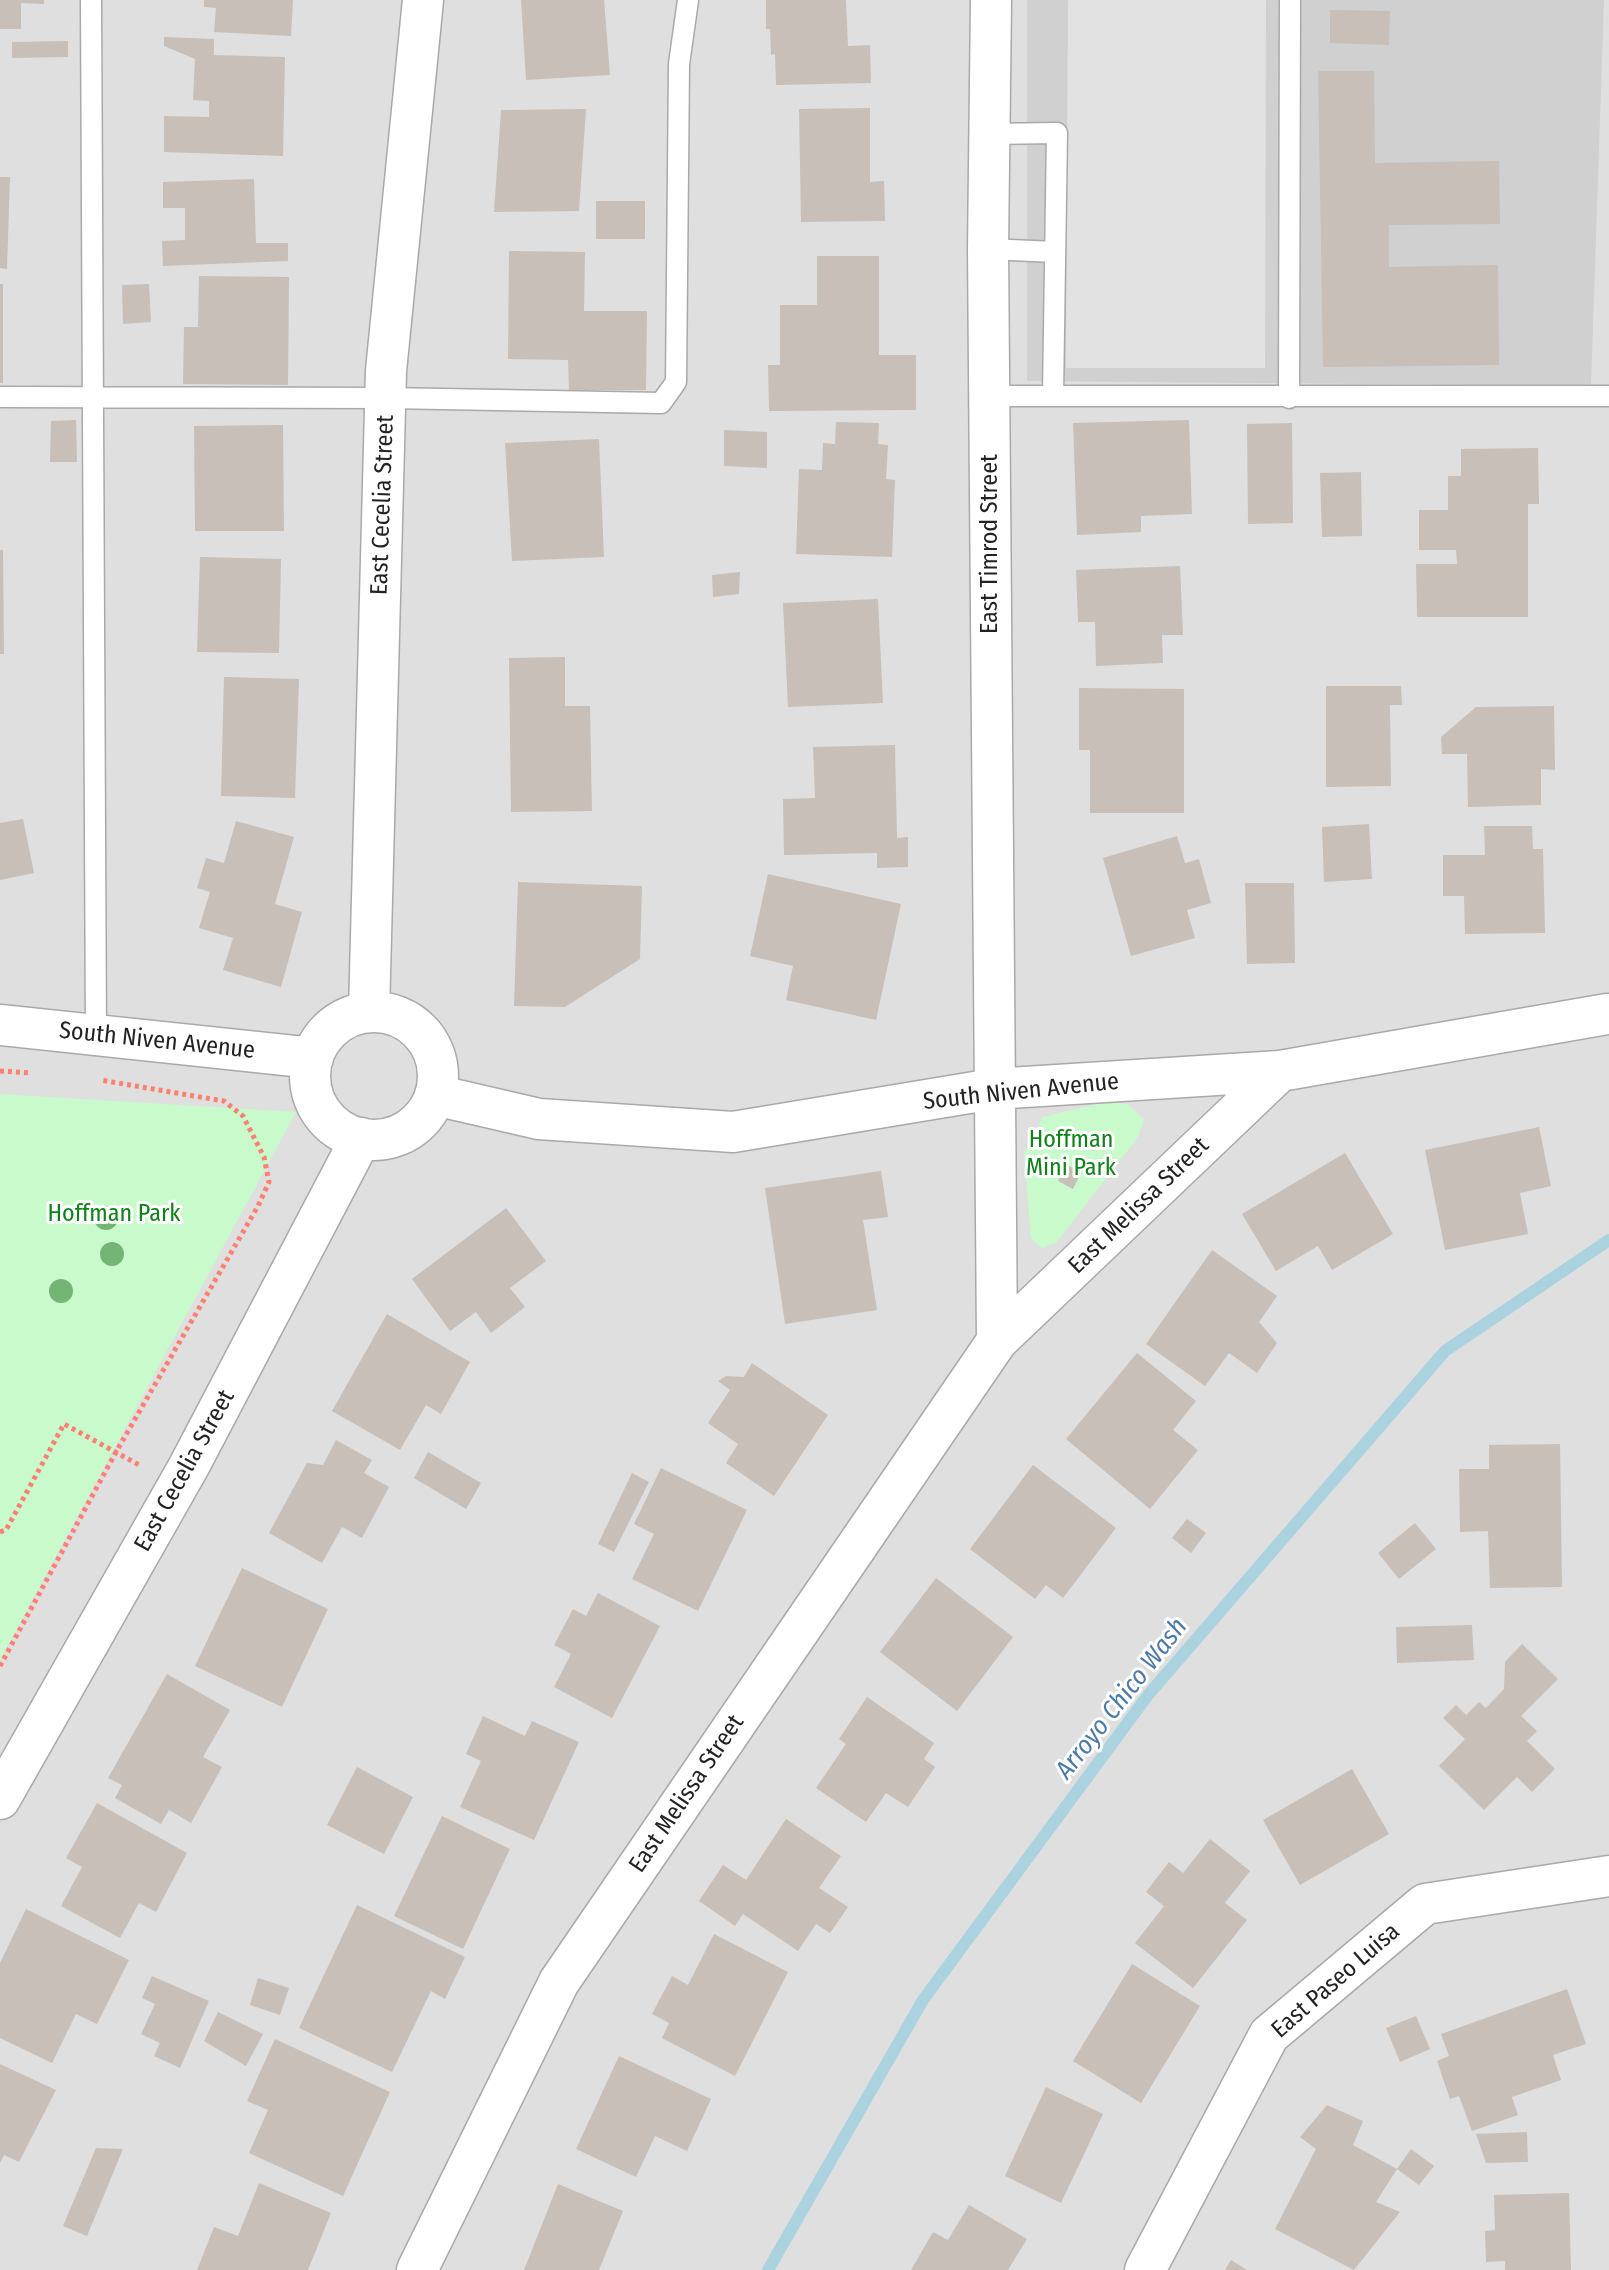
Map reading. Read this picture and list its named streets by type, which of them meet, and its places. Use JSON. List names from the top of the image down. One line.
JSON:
{"streets":{"street":["East Cecelia Street","East Timrod Street","South Niven Avenue","East Melissa Street","East Paseo Luisa"]},"crossings":[["East Cecelia Street","South Niven Avenue"],["East Timrod Street","South Niven Avenue"],["South Niven Avenue","East Melissa Street"]],"water":["Arroyo Chico Wash"],"parks":["Hoffman Mini Park","Hoffman Park"]}
